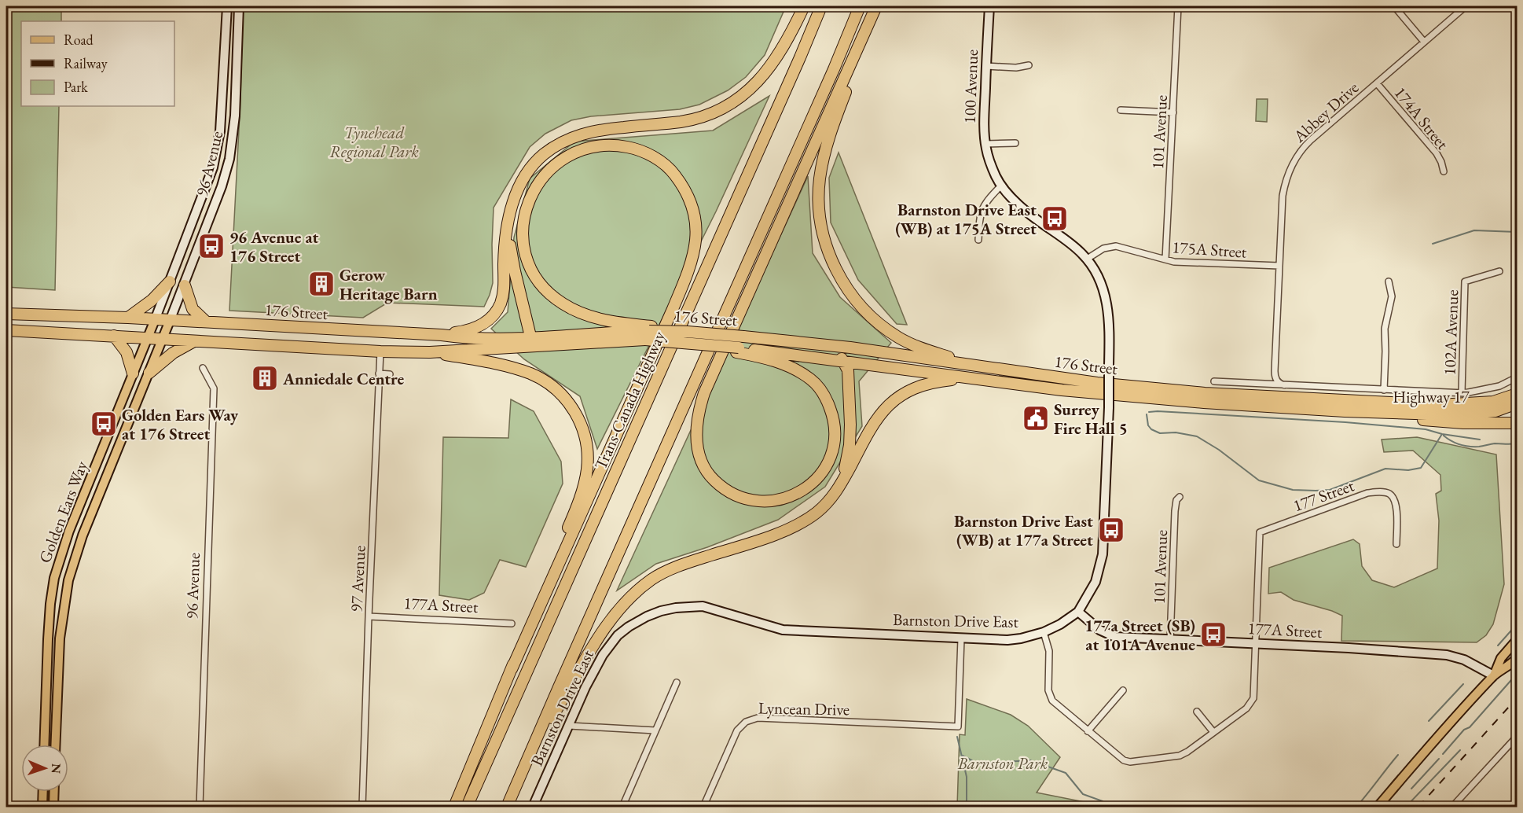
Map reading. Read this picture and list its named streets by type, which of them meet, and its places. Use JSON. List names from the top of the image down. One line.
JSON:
{"streets":{"highway":["176 Street","Highway 17","Trans-Canada Highway"],"main road":["Golden Ears Way"],"street":["100 Avenue","Abbey Drive","174A Street","101 Avenue","96 Avenue","175A Street","102A Avenue","177 Street","97 Avenue","177A Street","Barnston Drive East","Lyncean Drive"]},"crossings":[["100 Avenue","Barnston Drive East"],["Abbey Drive","174A Street"],["Abbey Drive","175A Street"],["101 Avenue","175A Street"],["101 Avenue","177A Street"],["96 Avenue","176 Street"],["96 Avenue","Golden Ears Way"],["175A Street","Barnston Drive East"],["176 Street","Highway 17"],["176 Street","Golden Ears Way"],["176 Street","97 Avenue"],["177 Street","177A Street"],["97 Avenue","177A Street"],["177A Street","Barnston Drive East"],["Barnston Drive East","Lyncean Drive"]],"parks":["Tynehead Regional Park","Barnston Park"],"places":{"bus stop":["Barnston Drive East (WB) at 175A Street","96 Avenue at 176 Street","Golden Ears Way at 176 Street","Barnston Drive East (WB) at 177a Street","177a Street (SB) at 101A Avenue"],"building":["Gerow Heritage Barn","Anniedale Centre"],"public building":["Surrey Fire Hall 5"]},"legend":["Road","Railway","Park"],"north":"right"}
